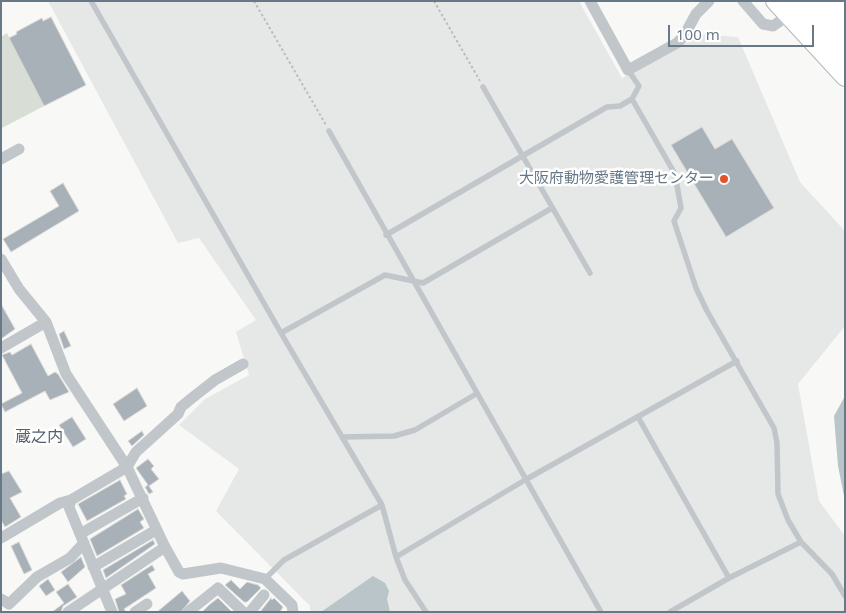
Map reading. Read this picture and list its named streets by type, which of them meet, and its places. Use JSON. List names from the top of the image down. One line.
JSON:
{"districts":["蔵之内"],"places":["大阪府動物愛護管理センター"],"scale_bar":"100 m"}
